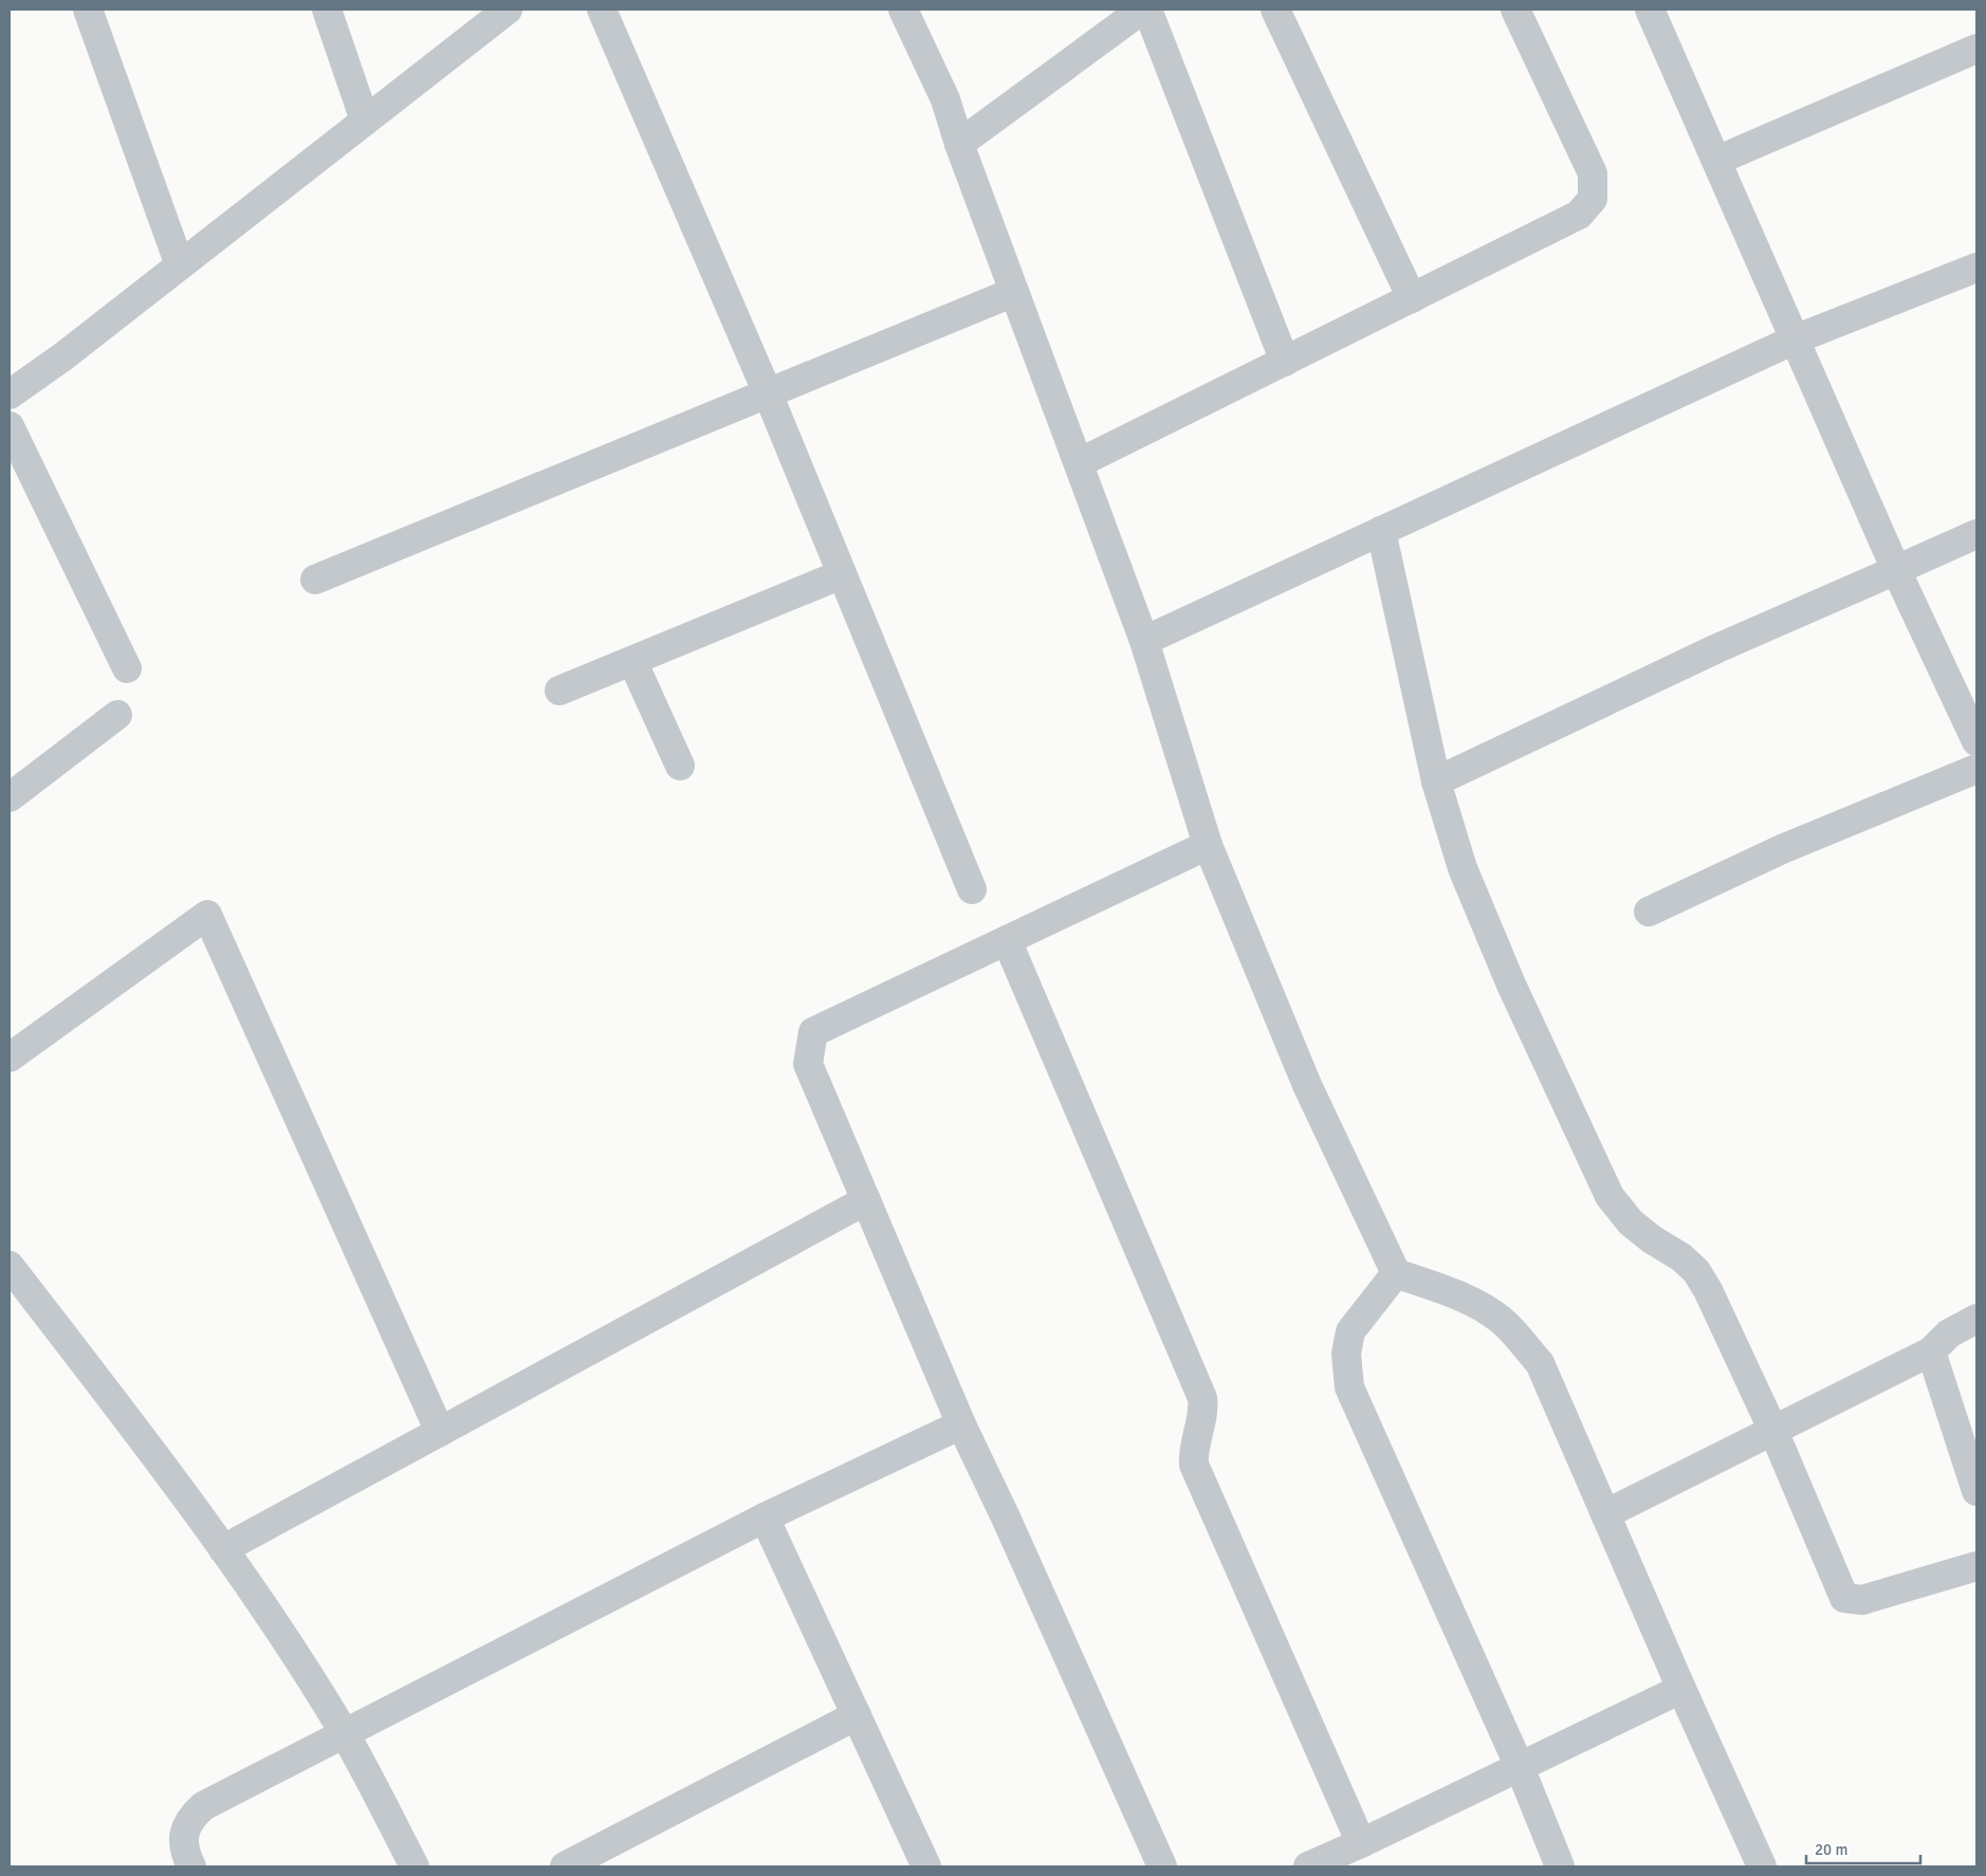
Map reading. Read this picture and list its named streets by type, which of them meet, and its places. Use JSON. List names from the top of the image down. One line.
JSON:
{"scale_bar":"20 m"}
